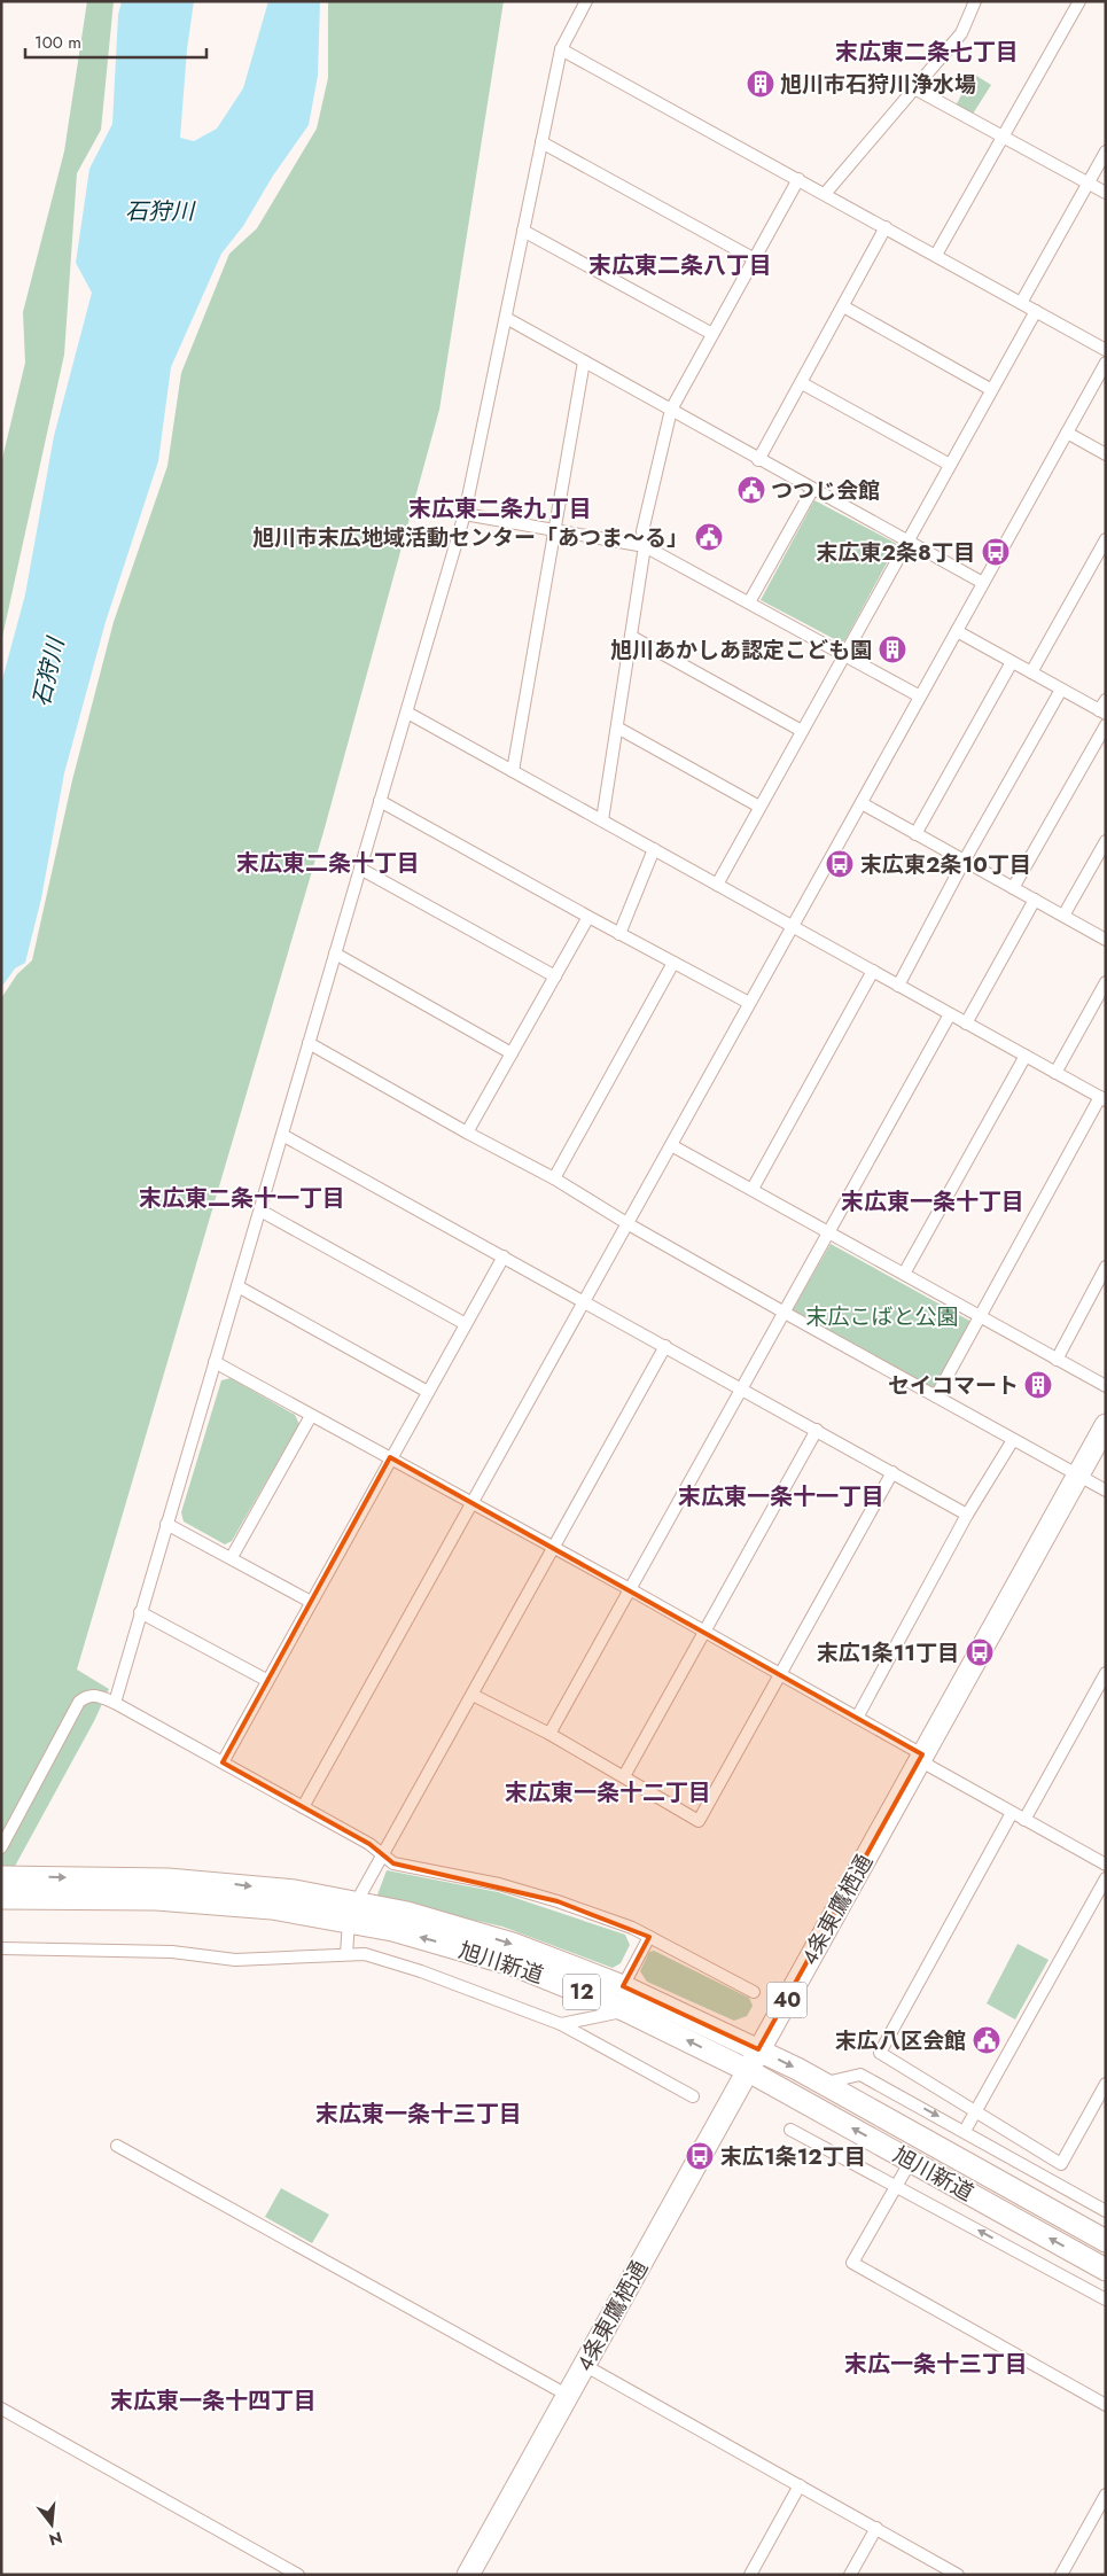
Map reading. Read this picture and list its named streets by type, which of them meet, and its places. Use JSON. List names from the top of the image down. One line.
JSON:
{"streets":{"highway":["4条東鷹栖通","旭川新道","12","40"]},"crossings":[["4条東鷹栖通","旭川新道"]],"districts":["末広東二条七丁目","末広東二条八丁目","末広東二条九丁目","末広東二条十丁目","末広東二条十一丁目","末広東一条十丁目","末広東一条十一丁目","末広東一条十二丁目","末広東一条十三丁目","末広一条十三丁目","末広東一条十四丁目"],"water":["石狩川"],"parks":["末広こばと公園"],"places":{"building":["旭川市石狩川浄水場","旭川あかしあ認定こども園","セイコマート"],"public building":["つつじ会館","旭川市末広地域活動センター「あつま〜る」","末広八区会館"],"bus stop":["末広東2条8丁目","末広東2条10丁目","末広1条11丁目","末広1条12丁目"]},"scale_bar":"100 m","north":"bottom"}
